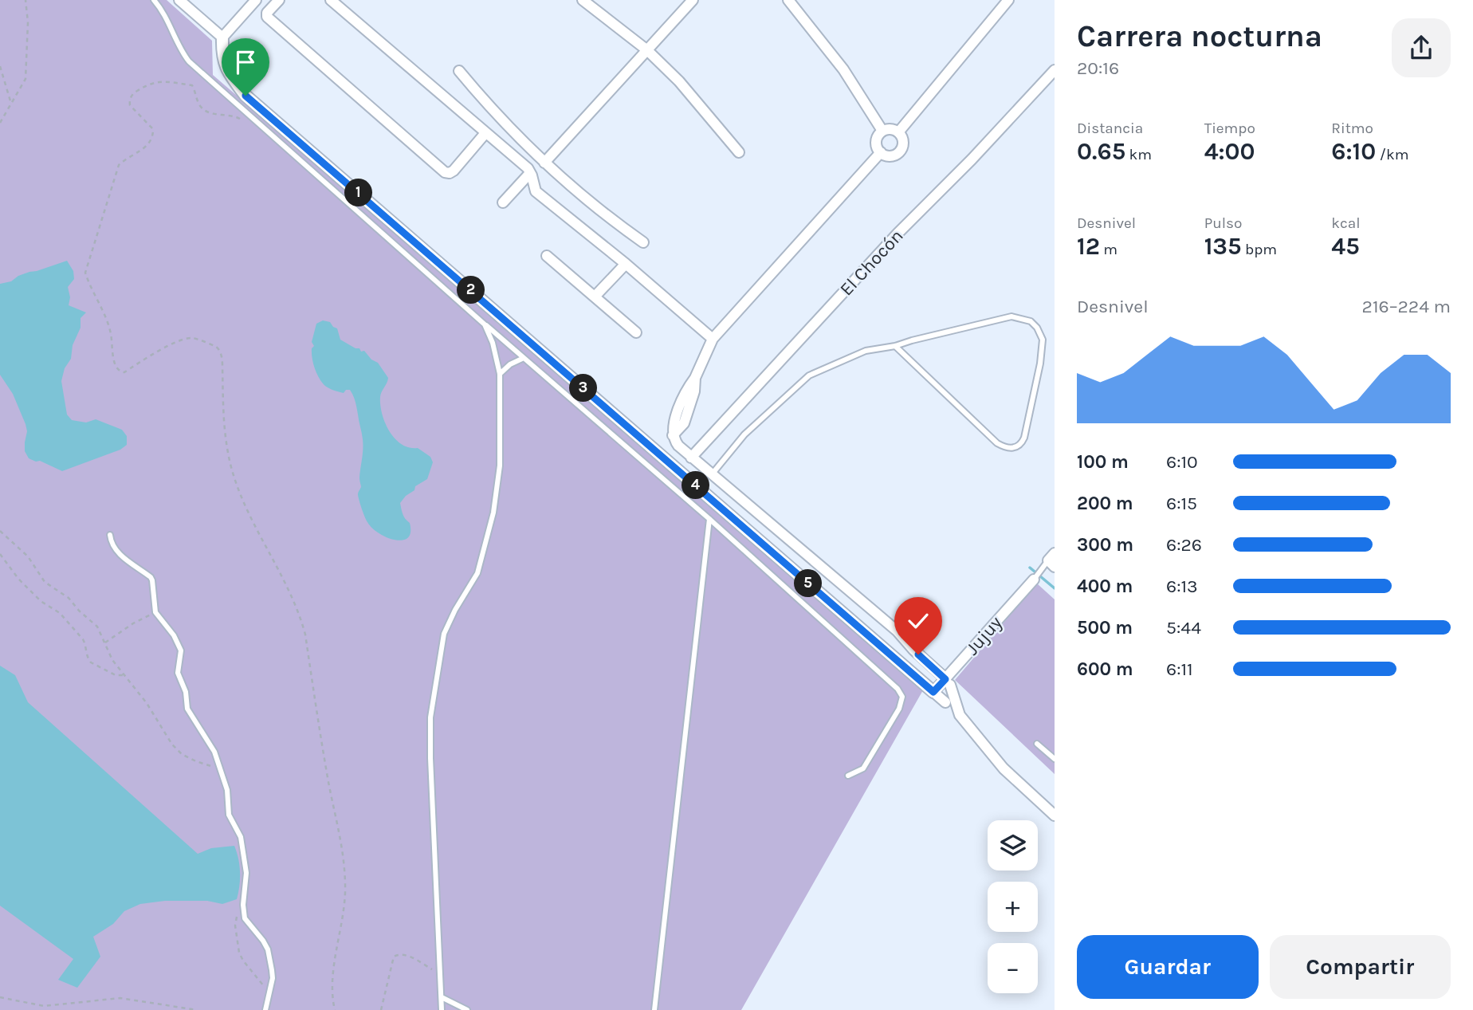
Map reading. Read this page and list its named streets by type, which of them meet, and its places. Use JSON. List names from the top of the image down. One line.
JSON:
{"streets":{"street":["El Chocón","Jujuy"]},"page":{"heading":["Carrera nocturna","20:16"],"stats":[["Distancia","0.65 km"],["Tiempo","4:00"],["Ritmo","6:10 /km"],["Desnivel","12 m"],["Pulso","135 bpm"],["kcal","45"]],"pins":["1","2","3","4","5"],"chart":["Desnivel","216–224 m"],"list":[{"name":"100 m","note":"6:10"},{"name":"200 m","note":"6:15"},{"name":"300 m","note":"6:26"},{"name":"400 m","note":"6:13"},{"name":"500 m","note":"5:44"},{"name":"600 m","note":"6:11"}],"map_buttons":["+","−"],"buttons":["Guardar","Compartir"]}}
